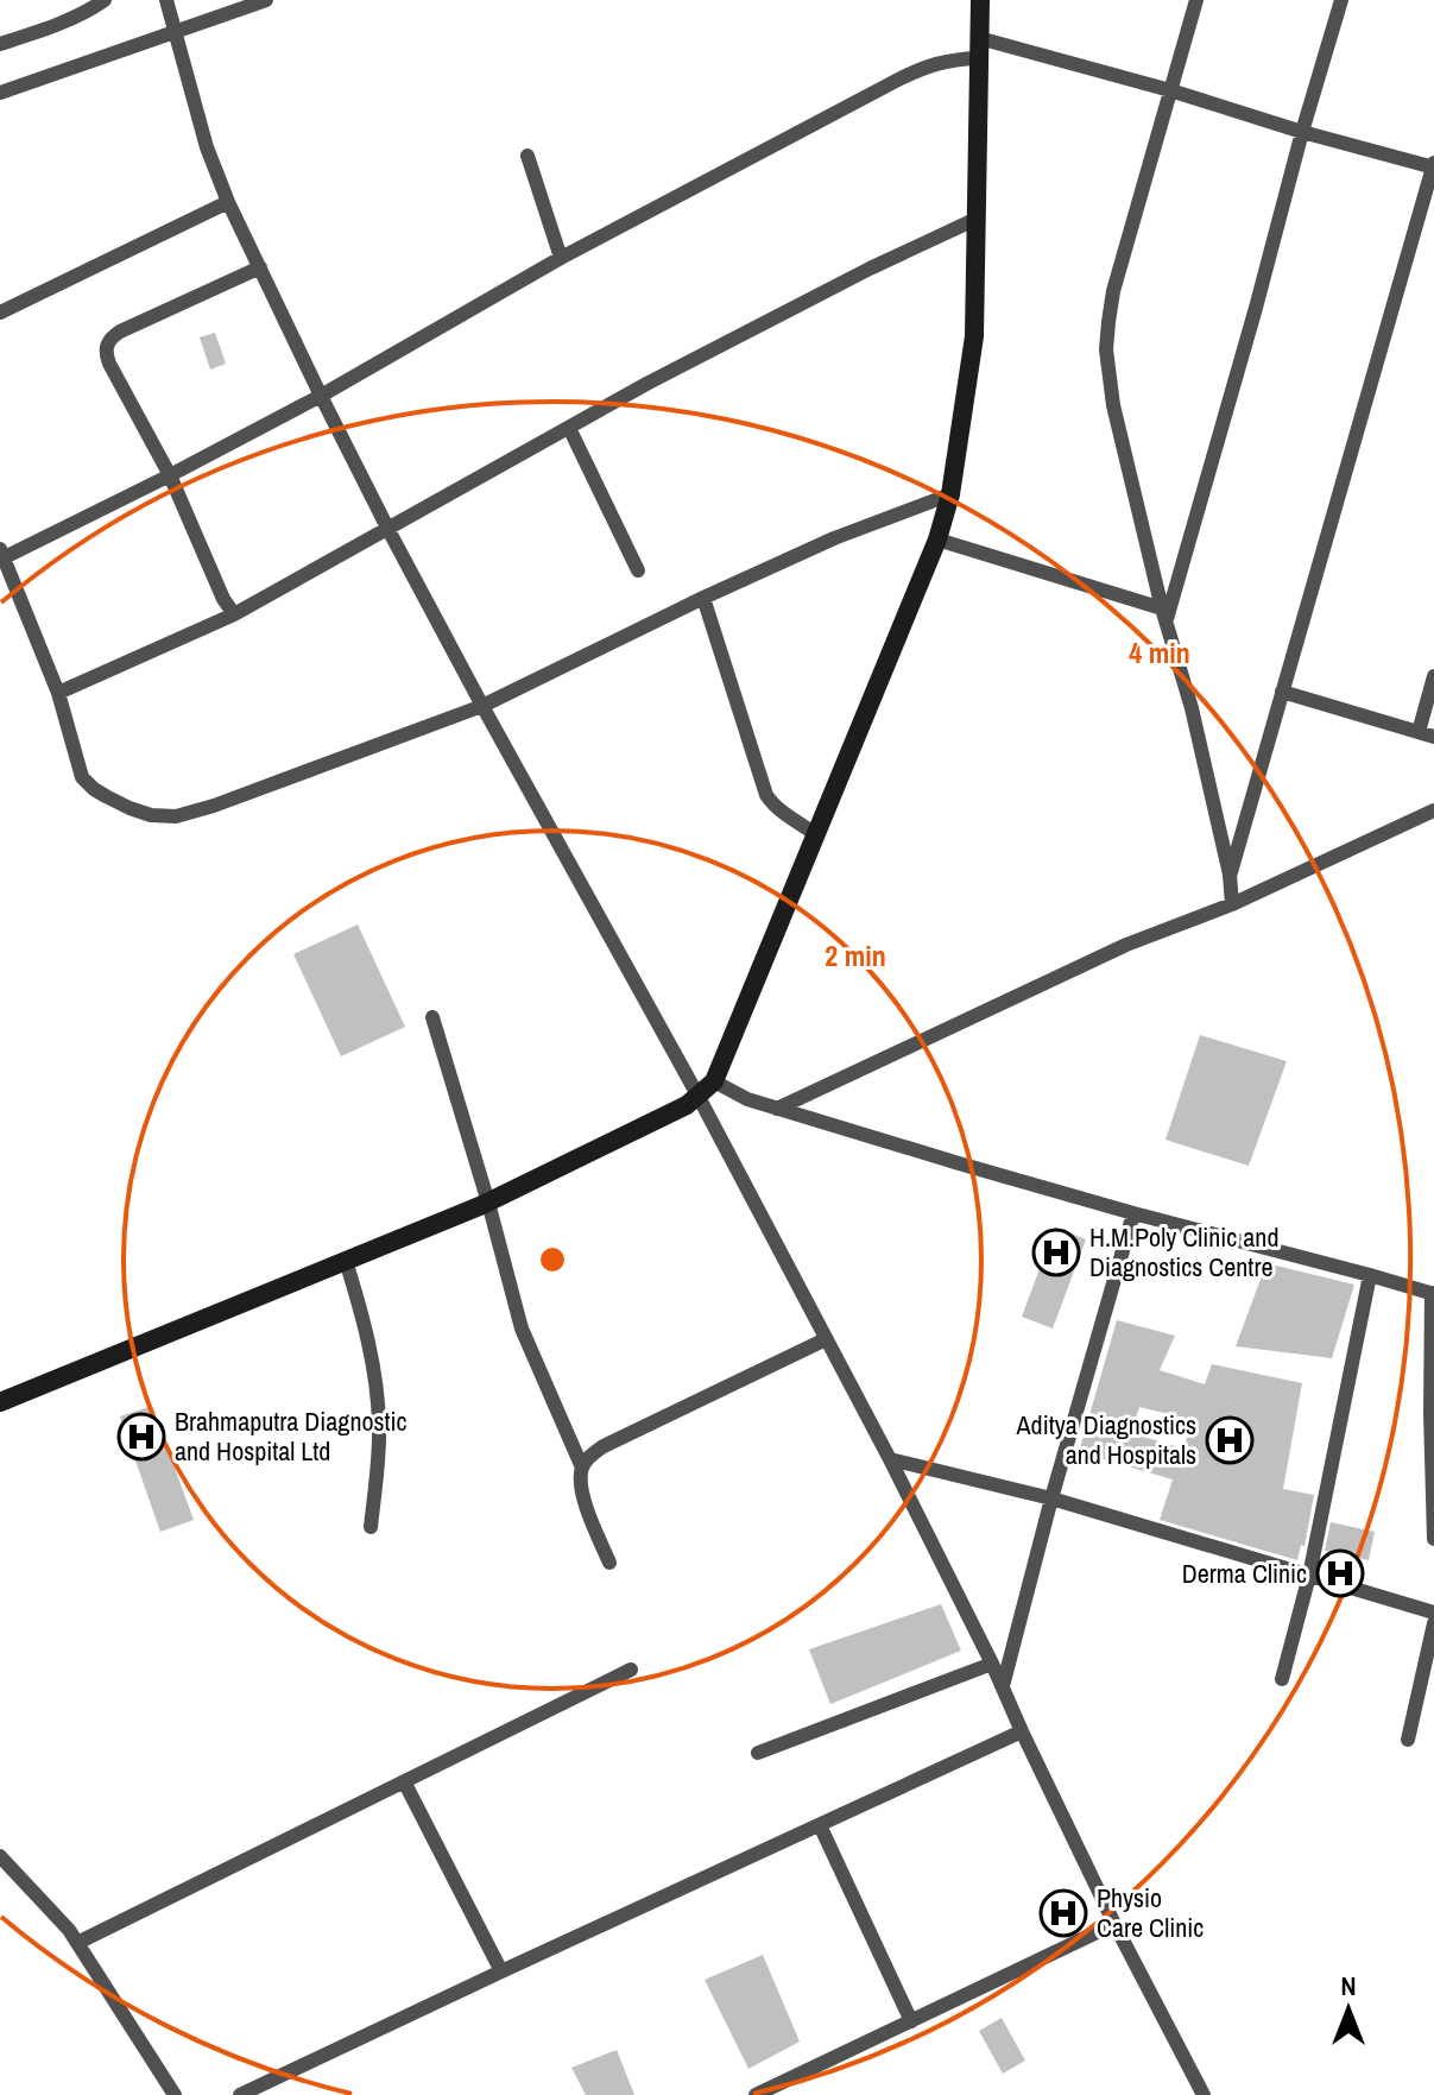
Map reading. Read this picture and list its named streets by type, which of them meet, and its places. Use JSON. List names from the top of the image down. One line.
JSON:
{"places":{"hospital":["H.M.Poly Clinic and Diagnostics Centre","Brahmaputra Diagnostic and Hospital Ltd","Aditya Diagnostics and Hospitals","Derma Clinic","Physio Care Clinic"]},"north":"top","rings":["4 min","2 min"]}
